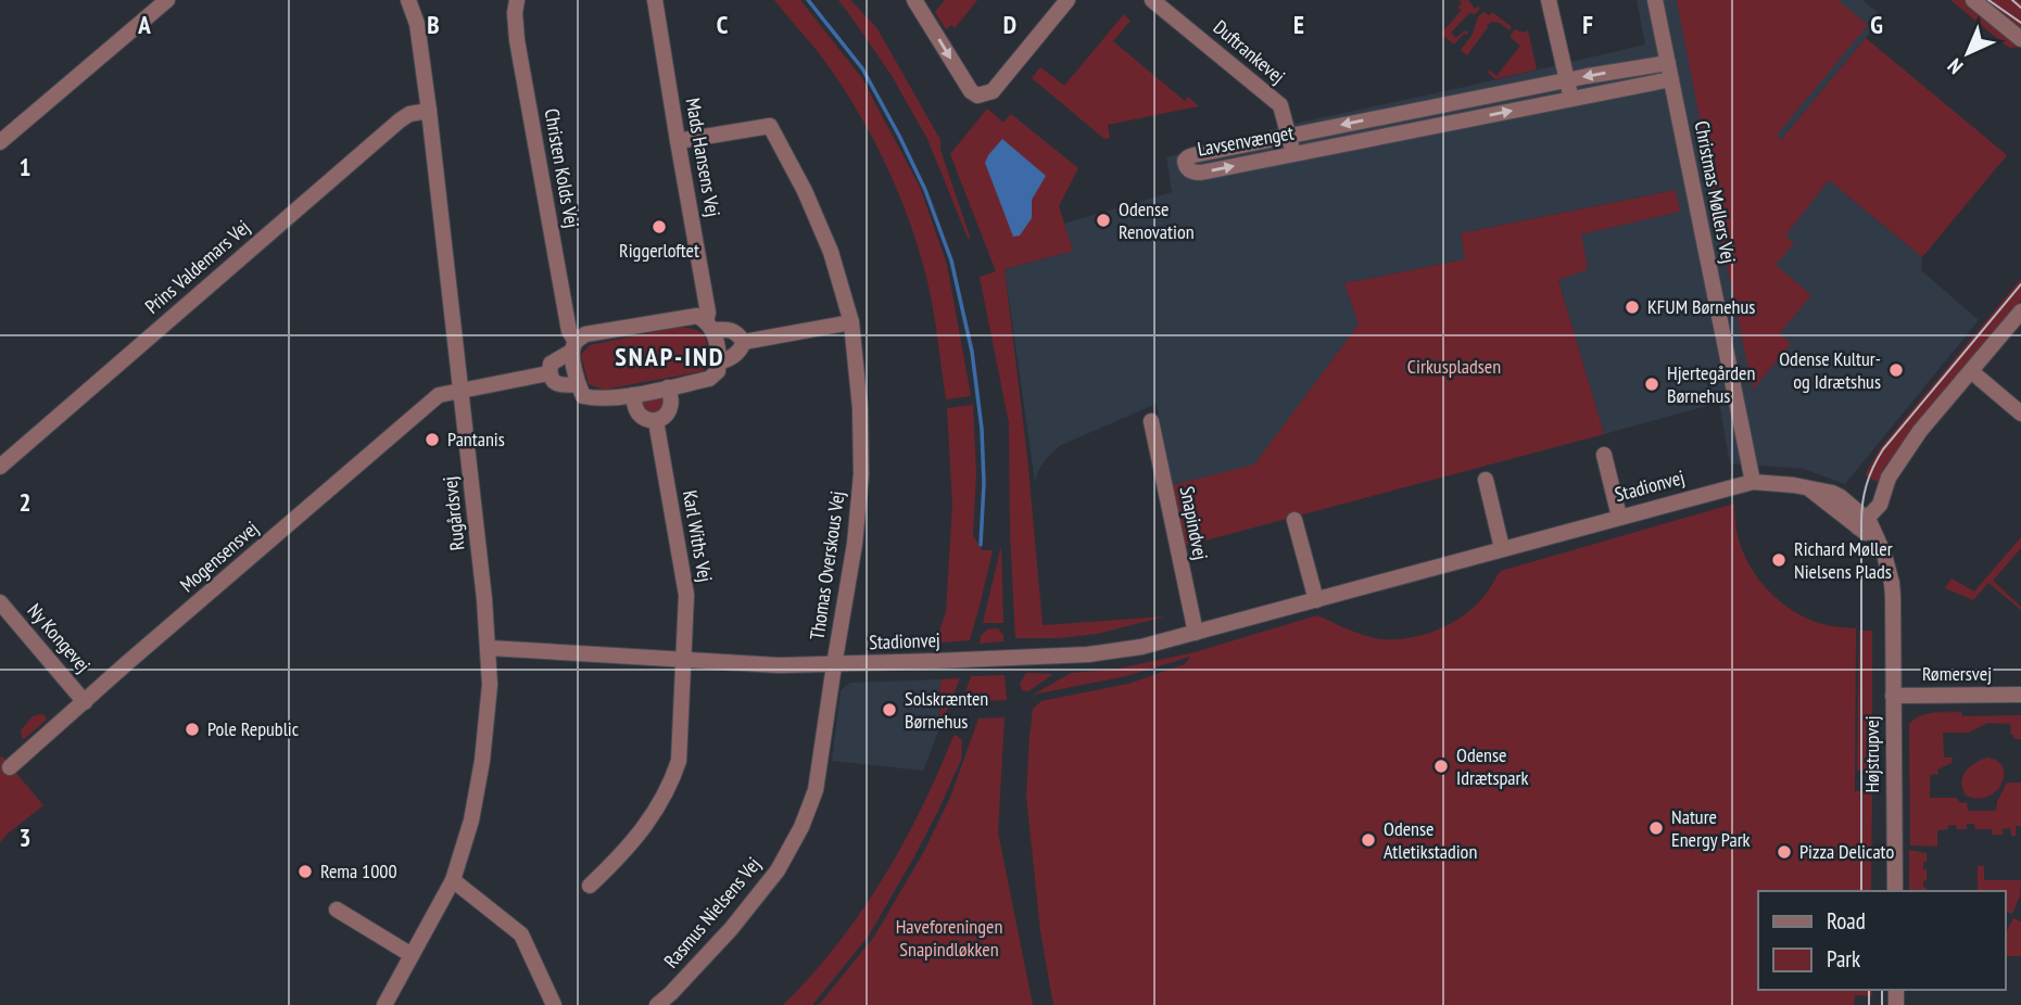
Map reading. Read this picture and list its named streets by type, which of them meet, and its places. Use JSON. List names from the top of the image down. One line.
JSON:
{"streets":{"street":["Duftrankevej","Lavsenvænget","Mads Hansens Vej","Christen Kolds Vej","Christmas Møllers Vej","Prins Valdemars Vej","Stadionvej","Rugårdsvej","Snapindvej","Karl Withs Vej","Mogensensvej","Thomas Overskous Vej","Ny Kongevej","Rømersvej","Højstrupvej","Rasmus Nielsens Vej"]},"crossings":[["Duftrankevej","Lavsenvænget"],["Lavsenvænget","Christmas Møllers Vej"],["Mads Hansens Vej","Thomas Overskous Vej"],["Christmas Møllers Vej","Stadionvej"],["Prins Valdemars Vej","Rugårdsvej"],["Stadionvej","Rugårdsvej"],["Stadionvej","Snapindvej"],["Stadionvej","Karl Withs Vej"],["Stadionvej","Thomas Overskous Vej"],["Stadionvej","Højstrupvej"],["Stadionvej","Rasmus Nielsens Vej"],["Rugårdsvej","Mogensensvej"],["Mogensensvej","Ny Kongevej"],["Thomas Overskous Vej","Rasmus Nielsens Vej"],["Rømersvej","Højstrupvej"]],"districts":["SNAP-IND"],"parks":["Cirkuspladsen","Haveforeningen Snapindløkken"],"places":["Odense Renovation","Riggerloftet","KFUM Børnehus","Odense Kultur- og Idrætshus","Hjertegården Børnehus","Pantanis","Richard Møller Nielsens Plads","Solskrænten Børnehus","Pole Republic","Odense Idrætspark","Nature Energy Park","Odense Atletikstadion","Pizza Delicato","Rema 1000"],"legend":["Road","Park"],"north":"bottom left","grid":{"columns":["A","B","C","D","E","F","G"],"rows":["1","2","3"]}}
